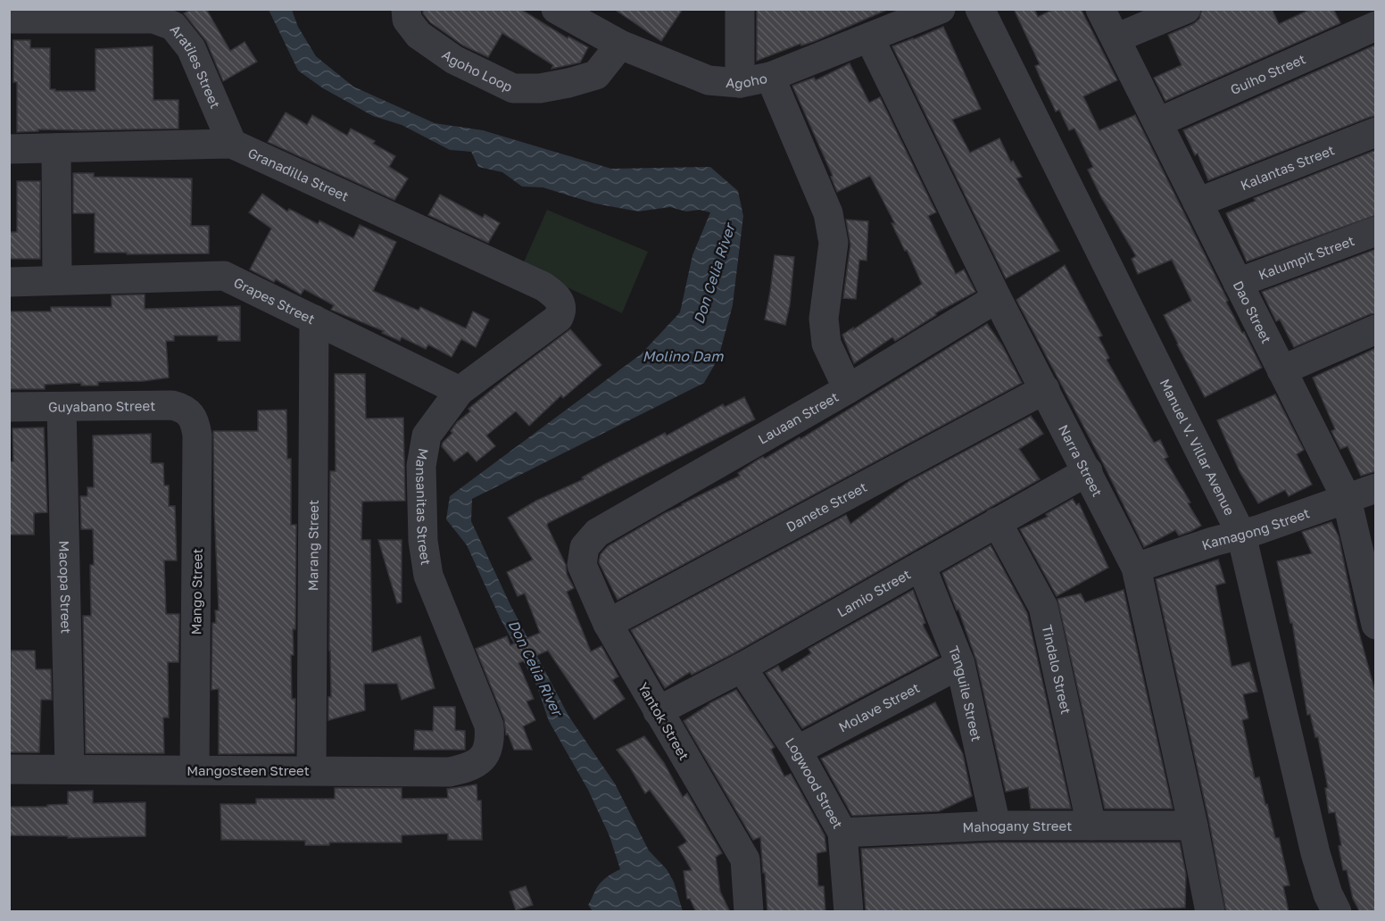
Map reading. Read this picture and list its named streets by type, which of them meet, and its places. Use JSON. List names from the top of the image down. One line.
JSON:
{"streets":{"street":["Agoho Loop","Aratiles Street","Guiho Street","Agoho","Kalantas Street","Granadilla Street","Kalumpit Street","Grapes Street","Dao Street","Guyabano Street","Lauaan Street","Manuel V. Villar Avenue","Narra Street","Danete Street","Mansanitas Street","Kamagong Street","Marang Street","Macopa Street","Mango Street","Lamio Street","Tindalo Street","Tanguile Street","Molave Street","Yantok Street","Mangosteen Street","Logwood Street","Mahogany Street"]},"crossings":[["Agoho Loop","Agoho"],["Aratiles Street","Granadilla Street"],["Guiho Street","Dao Street"],["Agoho","Narra Street"],["Kalantas Street","Dao Street"],["Granadilla Street","Mansanitas Street"],["Kalumpit Street","Dao Street"],["Grapes Street","Mansanitas Street"],["Grapes Street","Marang Street"],["Dao Street","Kamagong Street"],["Guyabano Street","Macopa Street"],["Guyabano Street","Mango Street"],["Lauaan Street","Narra Street"],["Lauaan Street","Yantok Street"],["Manuel V. Villar Avenue","Kamagong Street"],["Narra Street","Danete Street"],["Narra Street","Kamagong Street"],["Narra Street","Lamio Street"],["Narra Street","Mahogany Street"],["Danete Street","Yantok Street"],["Mansanitas Street","Mangosteen Street"],["Marang Street","Mangosteen Street"],["Macopa Street","Mangosteen Street"],["Mango Street","Mangosteen Street"],["Lamio Street","Tindalo Street"],["Lamio Street","Tanguile Street"],["Lamio Street","Yantok Street"],["Lamio Street","Logwood Street"],["Tindalo Street","Mahogany Street"],["Tanguile Street","Molave Street"],["Tanguile Street","Mahogany Street"],["Molave Street","Logwood Street"],["Logwood Street","Mahogany Street"]],"water":["Don Celia River","Molino Dam"]}
